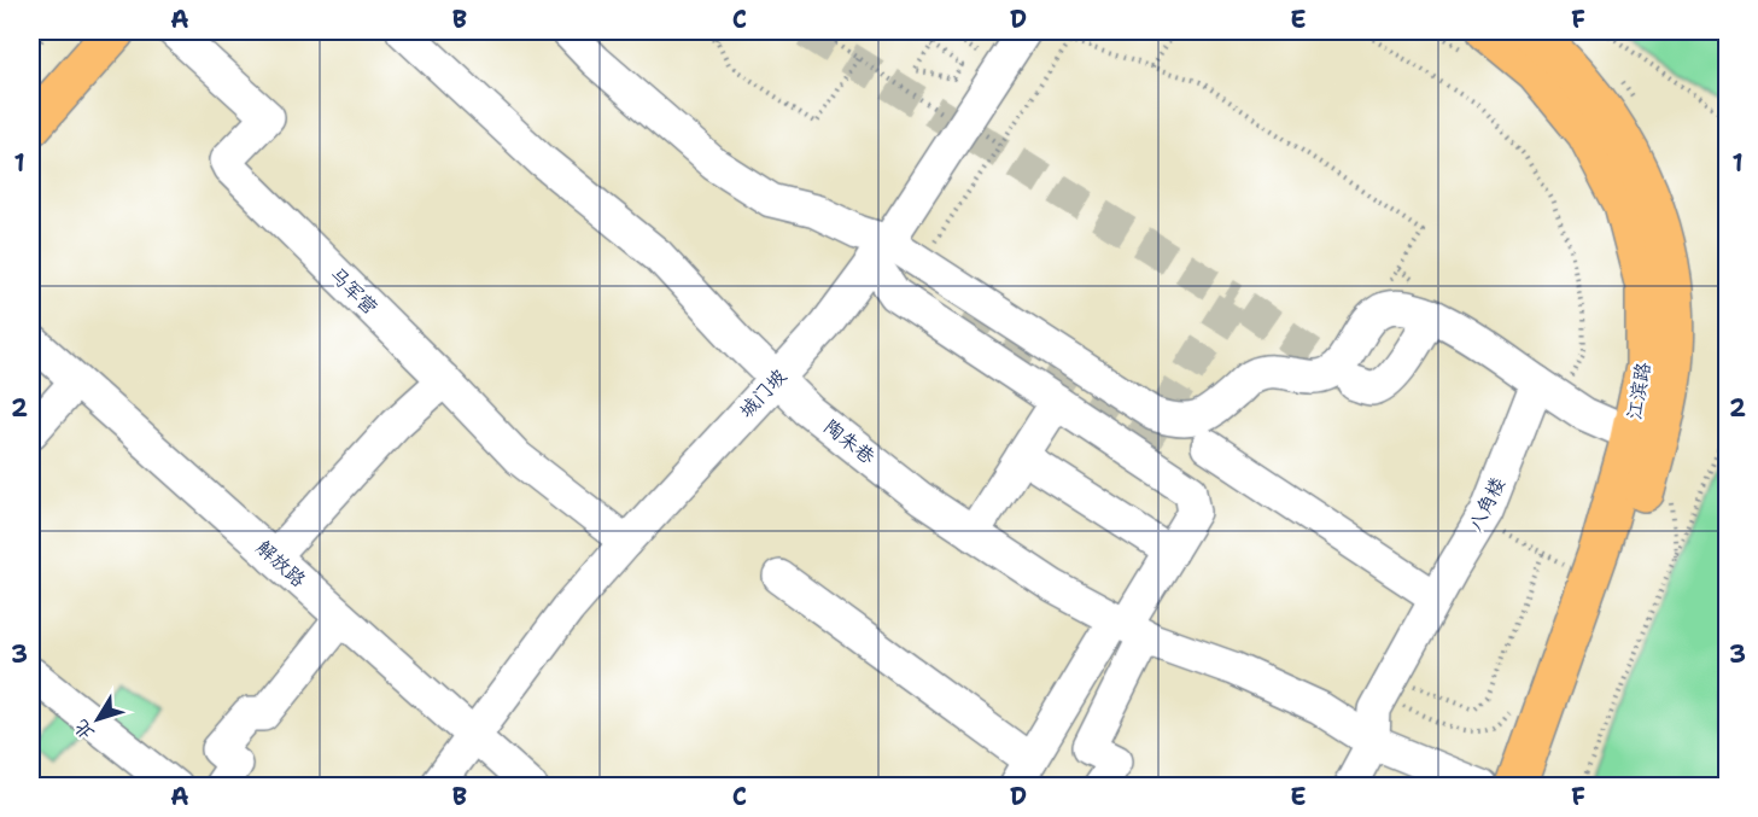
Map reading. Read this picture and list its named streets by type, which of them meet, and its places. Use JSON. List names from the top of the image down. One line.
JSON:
{"streets":{"main road":["江滨路"],"street":["马军营","城门坡","陶朱巷","八角楼","解放路"]},"crossings":[["马军营","城门坡"],["城门坡","陶朱巷"],["城门坡","解放路"],["陶朱巷","八角楼"]],"north":"bottom left","grid":{"columns":["A","B","C","D","E","F"],"rows":["1","2","3"]}}
